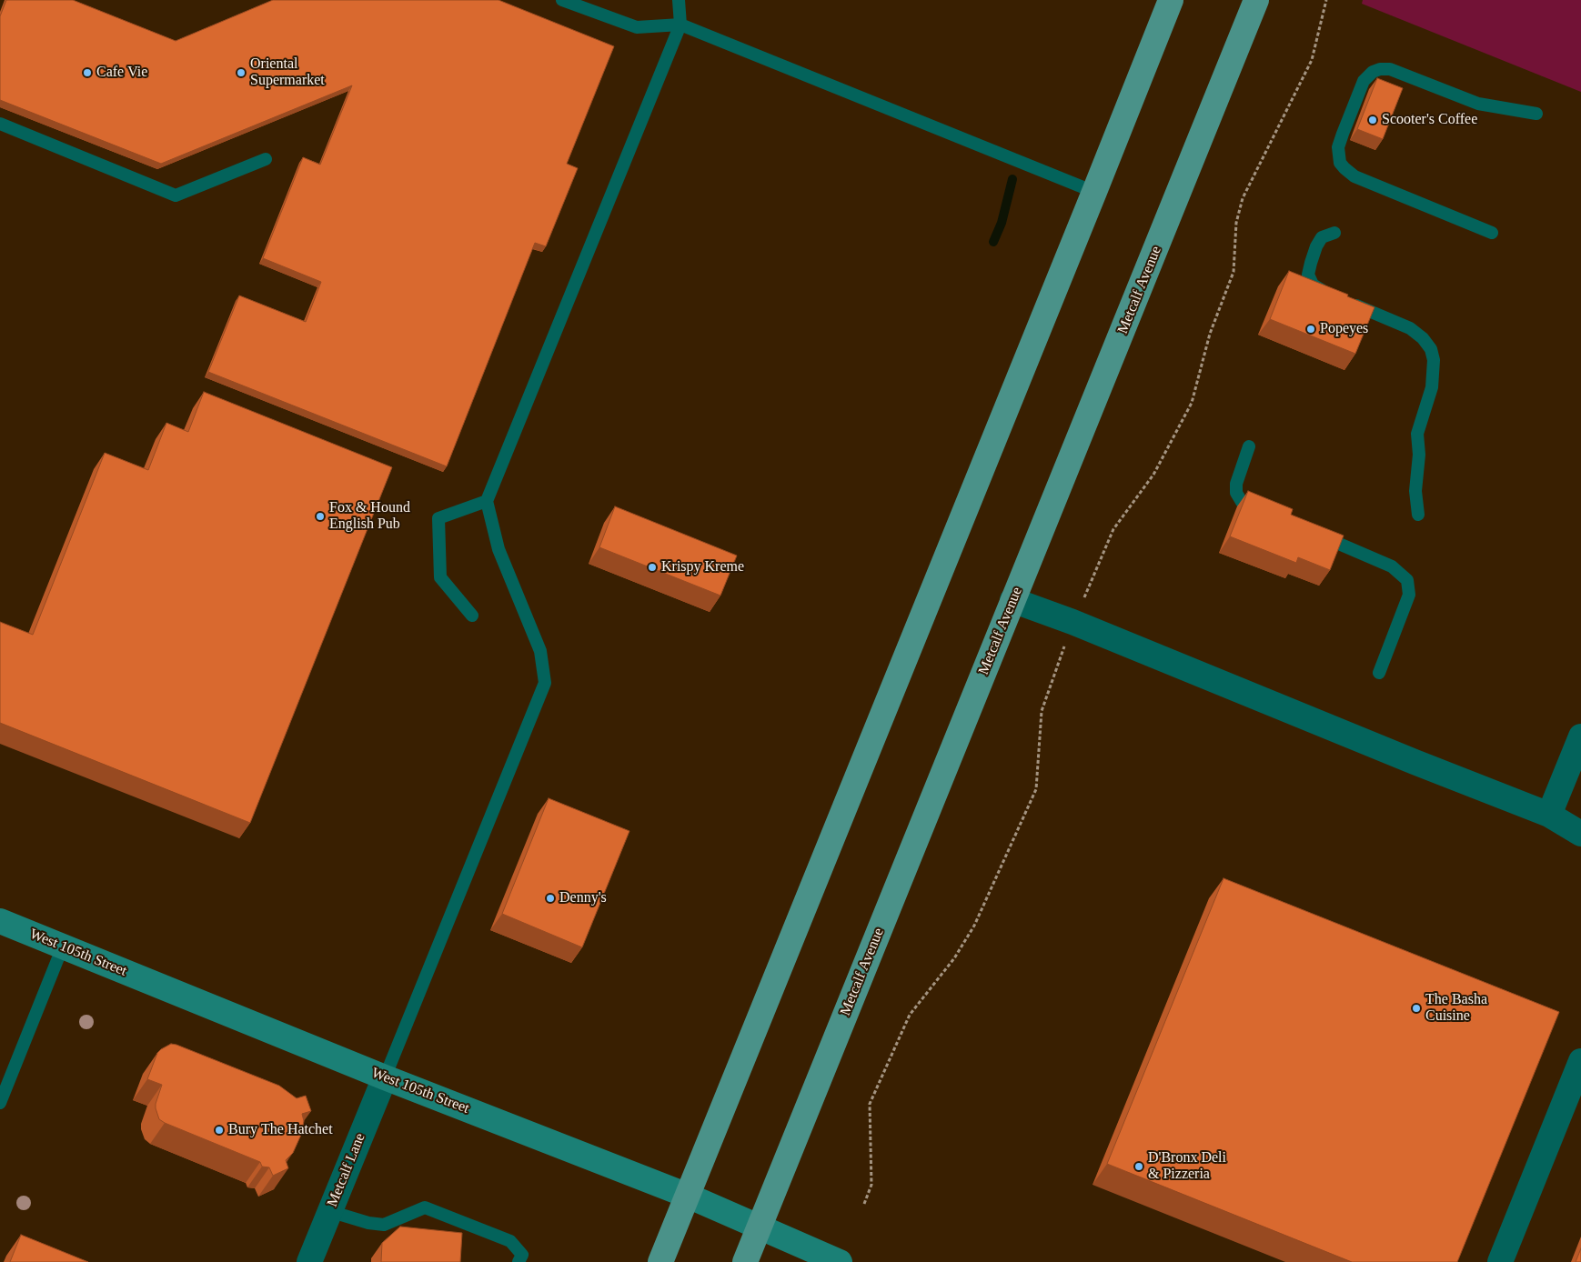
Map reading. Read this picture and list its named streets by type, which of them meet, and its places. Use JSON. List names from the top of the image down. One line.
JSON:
{"streets":{"main road":["Metcalf Avenue"],"street":["West 105th Street","Metcalf Lane"]},"crossings":[["Metcalf Avenue","West 105th Street"],["West 105th Street","Metcalf Lane"]],"places":["Cafe Vie","Oriental Supermarket","Scooter's Coffee","Popeyes","Fox & Hound English Pub","Krispy Kreme","Denny's","The Basha Cuisine","Bury The Hatchet","D'Bronx Deli & Pizzeria"]}
